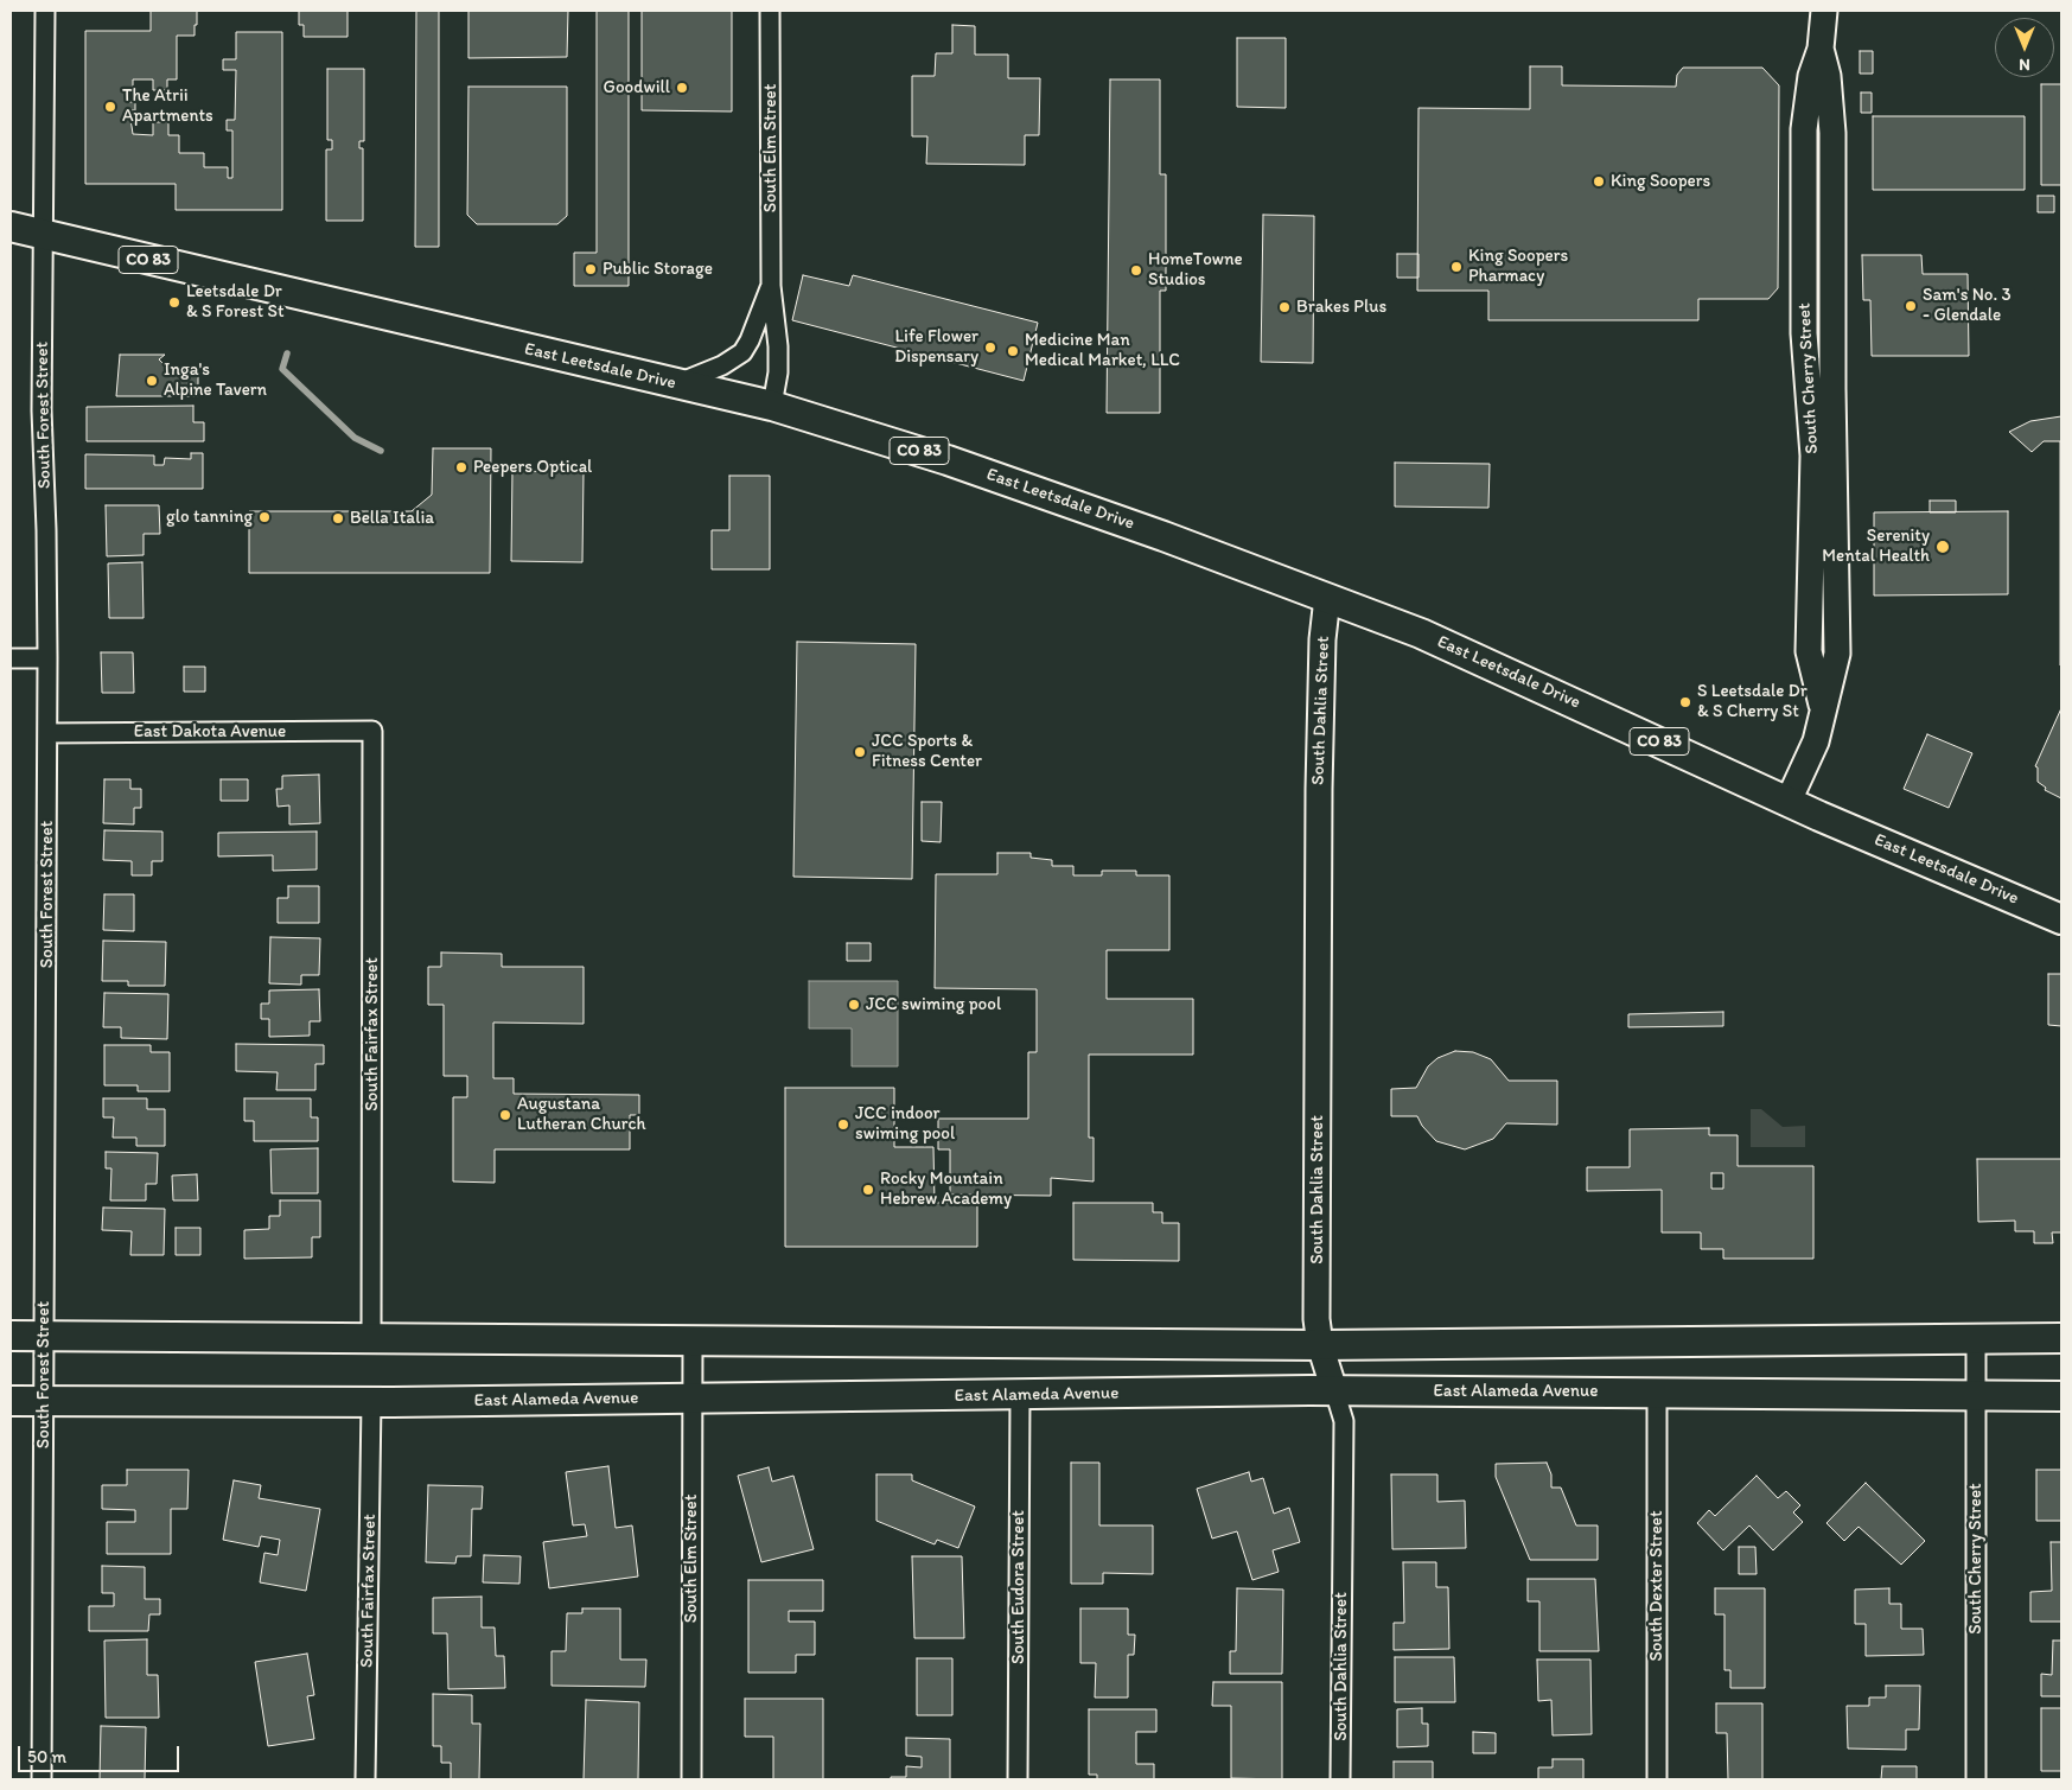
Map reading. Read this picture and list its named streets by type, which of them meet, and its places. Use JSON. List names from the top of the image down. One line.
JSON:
{"streets":{"main road":["CO 83","East Leetsdale Drive","South Cherry Street","South Dahlia Street","East Alameda Avenue"],"street":["South Elm Street","South Forest Street","East Dakota Avenue","South Fairfax Street","South Dexter Street","South Eudora Street"]},"crossings":[["South Elm Street","East Leetsdale Drive"],["South Elm Street","East Alameda Avenue"],["East Leetsdale Drive","South Cherry Street"],["East Leetsdale Drive","South Forest Street"],["East Leetsdale Drive","South Dahlia Street"],["South Cherry Street","East Alameda Avenue"],["South Forest Street","East Dakota Avenue"],["South Forest Street","East Alameda Avenue"],["South Dahlia Street","East Alameda Avenue"],["East Dakota Avenue","South Fairfax Street"],["South Fairfax Street","East Alameda Avenue"],["East Alameda Avenue","South Dexter Street"],["East Alameda Avenue","South Eudora Street"]],"places":["Goodwill","The Atrii Apartments","King Soopers","King Soopers Pharmacy","Public Storage","HomeTowne Studios","Leetsdale Dr & S Forest St","Sam's No. 3 - Glendale","Brakes Plus","Life Flower Dispensary","Medicine Man Medical Market, LLC","Inga's Alpine Tavern","Peepers Optical","glo tanning","Bella Italia","Serenity Mental Health","S Leetsdale Dr & S Cherry St","JCC Sports & Fitness Center","JCC swiming pool","Augustana Lutheran Church","JCC indoor swiming pool","Rocky Mountain Hebrew Academy"],"scale_bar":"50 m","north":"bottom"}
